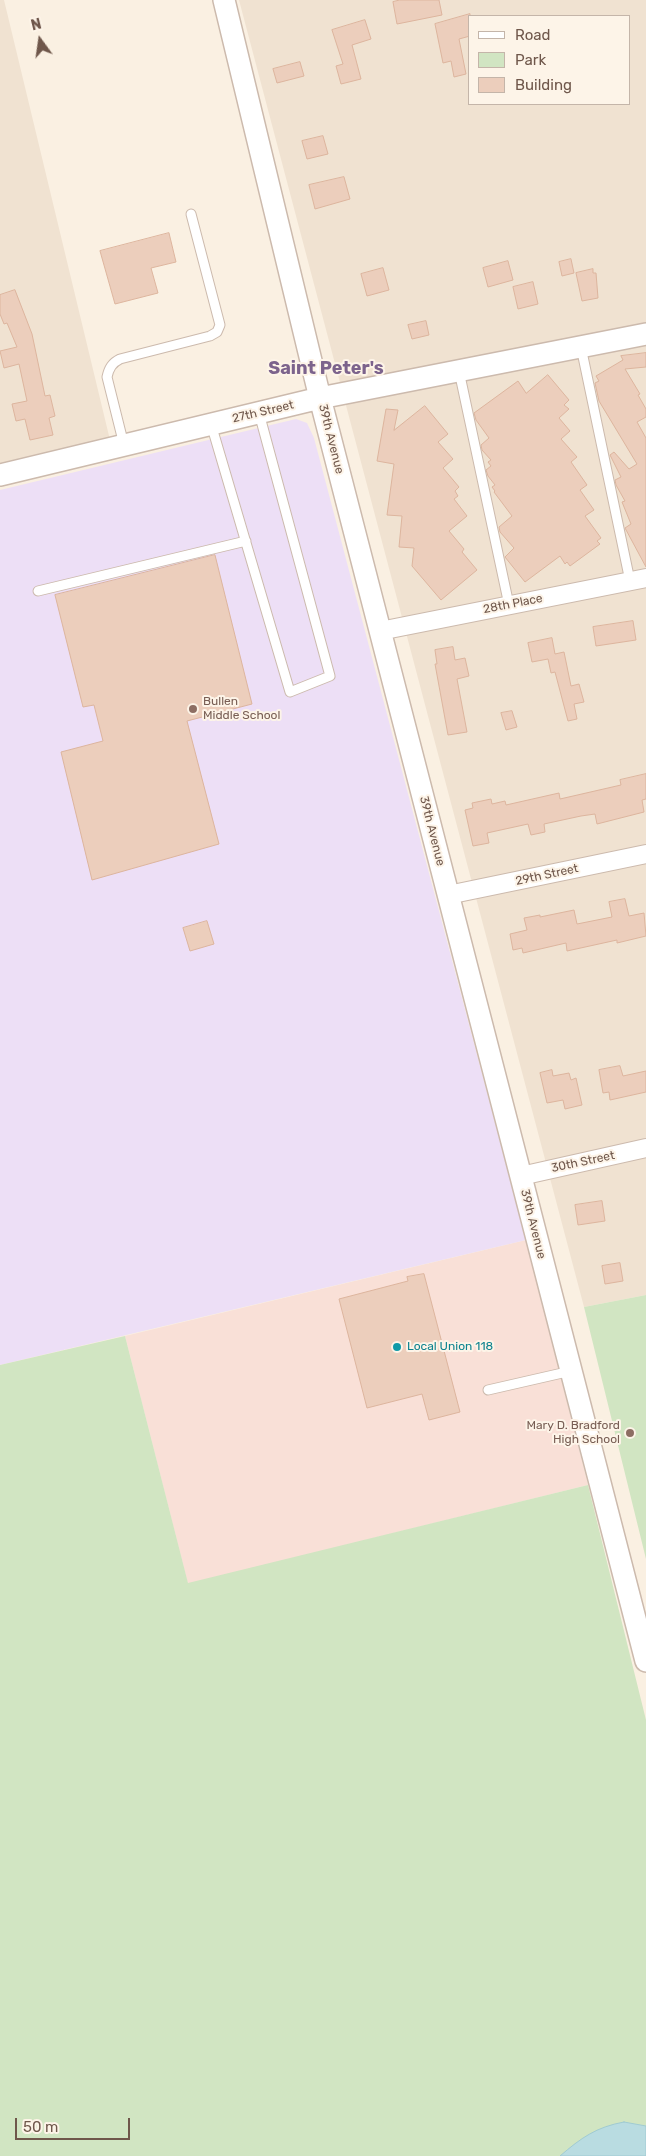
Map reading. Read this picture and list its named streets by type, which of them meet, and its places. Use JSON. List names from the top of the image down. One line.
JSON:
{"streets":{"street":["27th Street","39th Avenue","28th Place","29th Street","30th Street"]},"crossings":[["27th Street","39th Avenue"],["39th Avenue","28th Place"],["39th Avenue","29th Street"],["39th Avenue","30th Street"]],"districts":["Saint Peter's"],"places":["Bullen Middle School","Local Union 118","Mary D. Bradford High School"],"legend":["Road","Park","Building"],"scale_bar":"50 m","north":"top"}
